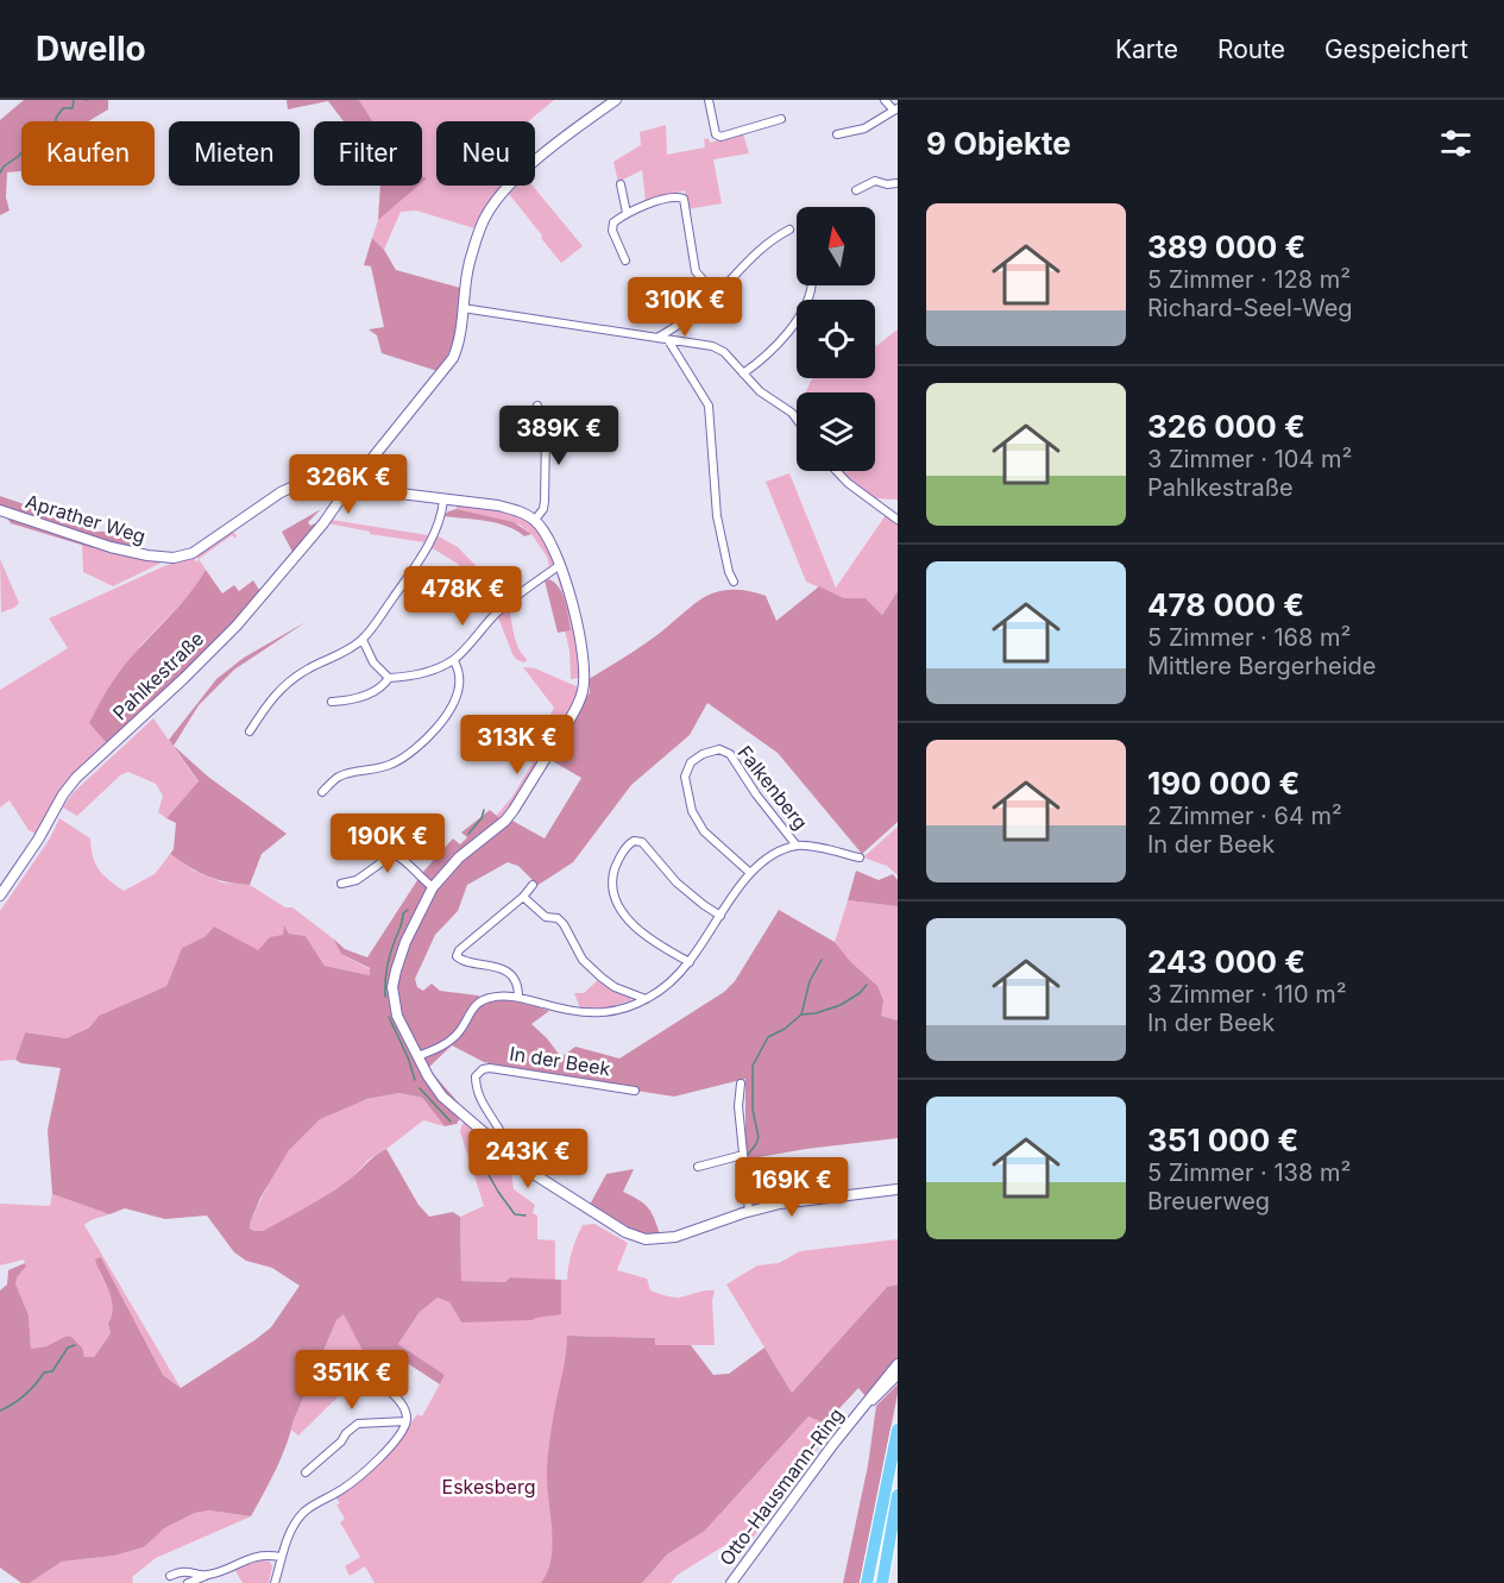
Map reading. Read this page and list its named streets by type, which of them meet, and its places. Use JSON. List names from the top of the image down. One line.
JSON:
{"streets":{"street":["Aprather Weg","Pahlkestraße","Falkenberg","In der Beek","Otto-Hausmann-Ring"]},"crossings":[["Aprather Weg","Pahlkestraße"]],"parks":["Eskesberg"],"north":"top","page":{"header":"Dwello","nav":["Karte","Route","Gespeichert"],"heading":"9 Objekte","chip":["Kaufen","Mieten","Filter","Neu"],"list":[{"name":"389 000 €","note":"5 Zimmer · 128 m² · Richard-Seel-Weg"},{"name":"326 000 €","note":"3 Zimmer · 104 m² · Pahlkestraße"},{"name":"478 000 €","note":"5 Zimmer · 168 m² · Mittlere Bergerheide"},{"name":"190 000 €","note":"2 Zimmer · 64 m² · In der Beek"},{"name":"243 000 €","note":"3 Zimmer · 110 m² · In der Beek"},{"name":"351 000 €","note":"5 Zimmer · 138 m² · Breuerweg"}],"price":["310K €","389K €","326K €","478K €","313K €","190K €","243K €","169K €","351K €"]}}
